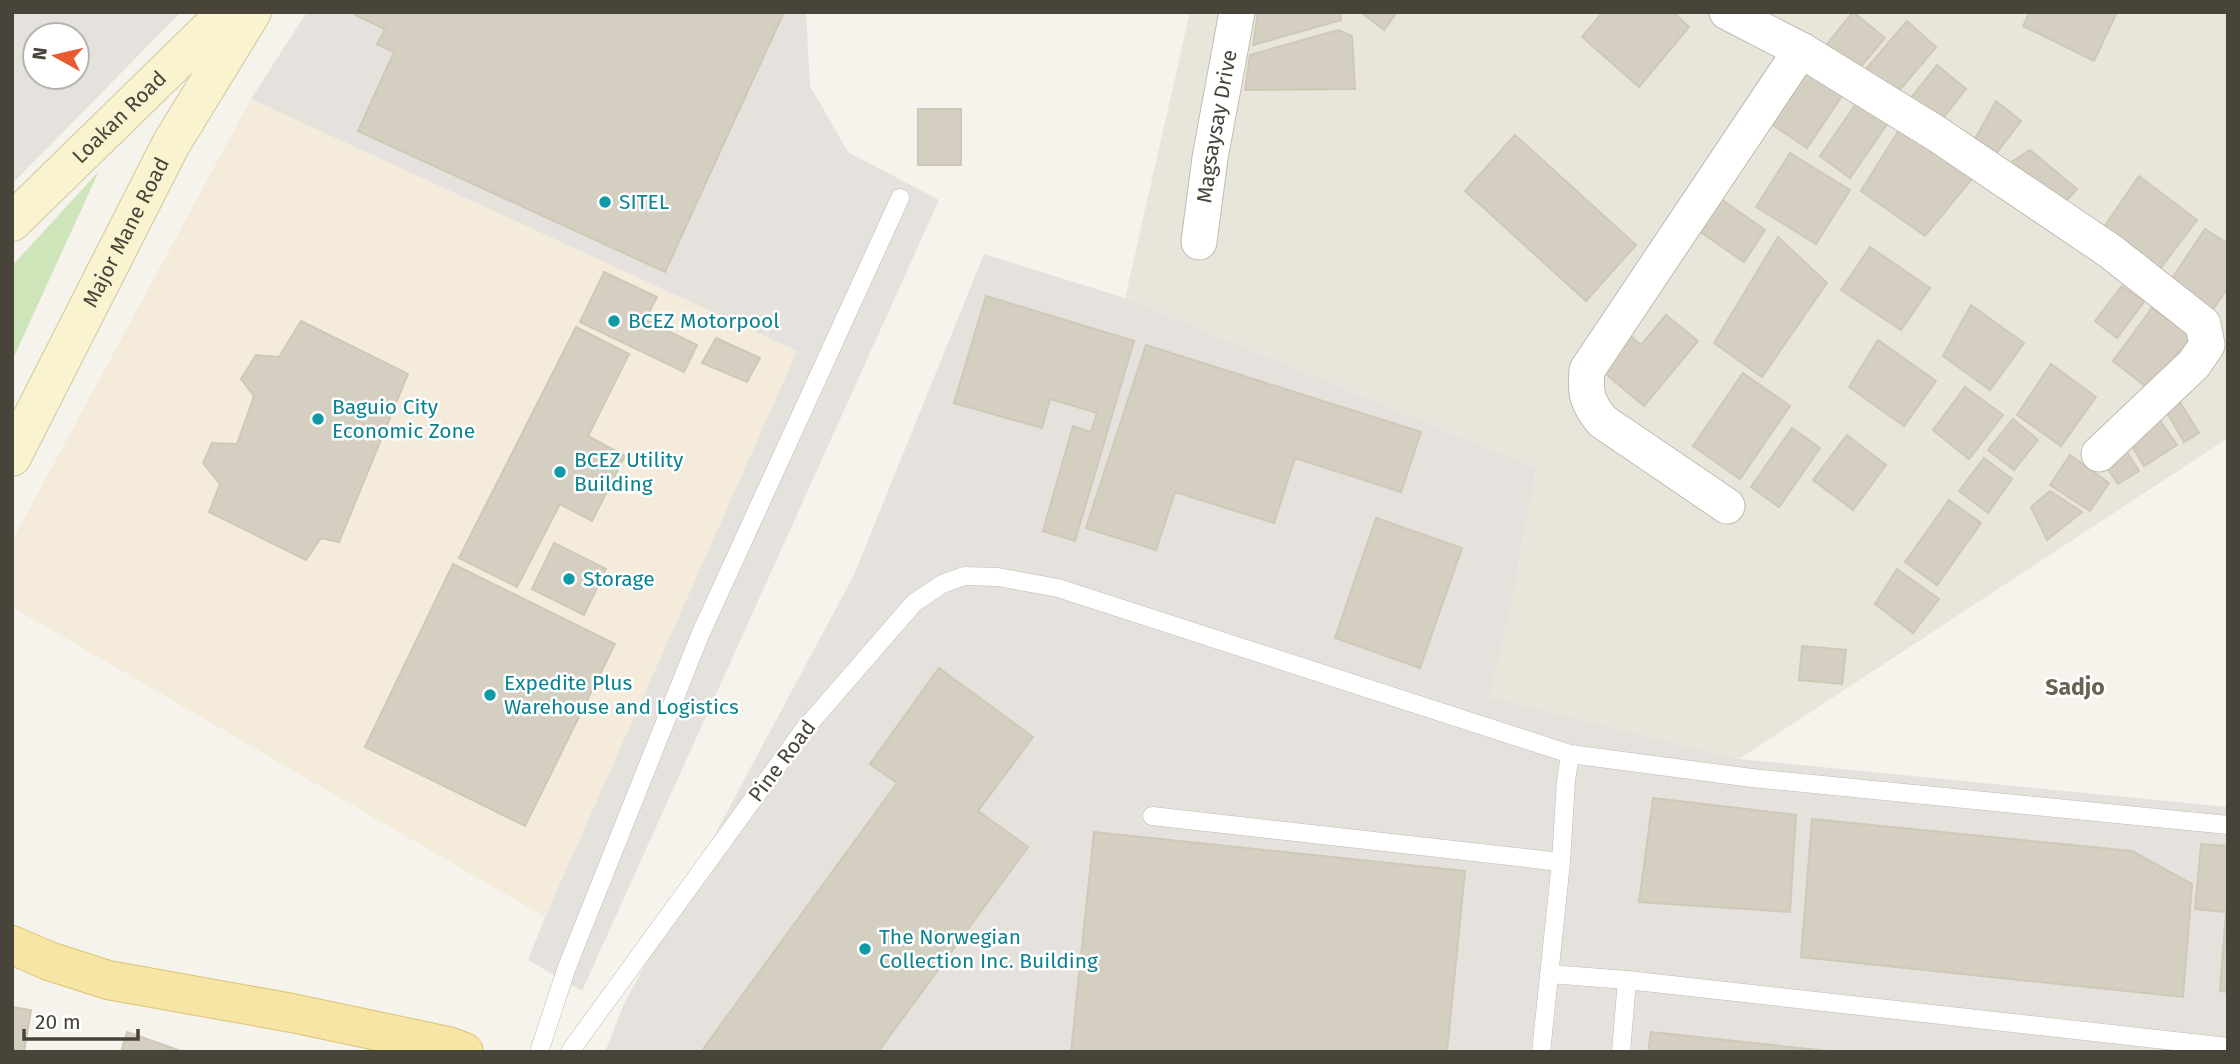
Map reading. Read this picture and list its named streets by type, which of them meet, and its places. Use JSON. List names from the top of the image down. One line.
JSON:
{"streets":{"main road":["Loakan Road","Major Mane Road"],"street":["Magsaysay Drive"],"lane":["Pine Road"]},"districts":["Sadjo"],"places":["SITEL","BCEZ Motorpool","Baguio City Economic Zone","BCEZ Utility Building","Storage","Expedite Plus Warehouse and Logistics","The Norwegian Collection Inc. Building"],"scale_bar":"20 m","north":"left"}
